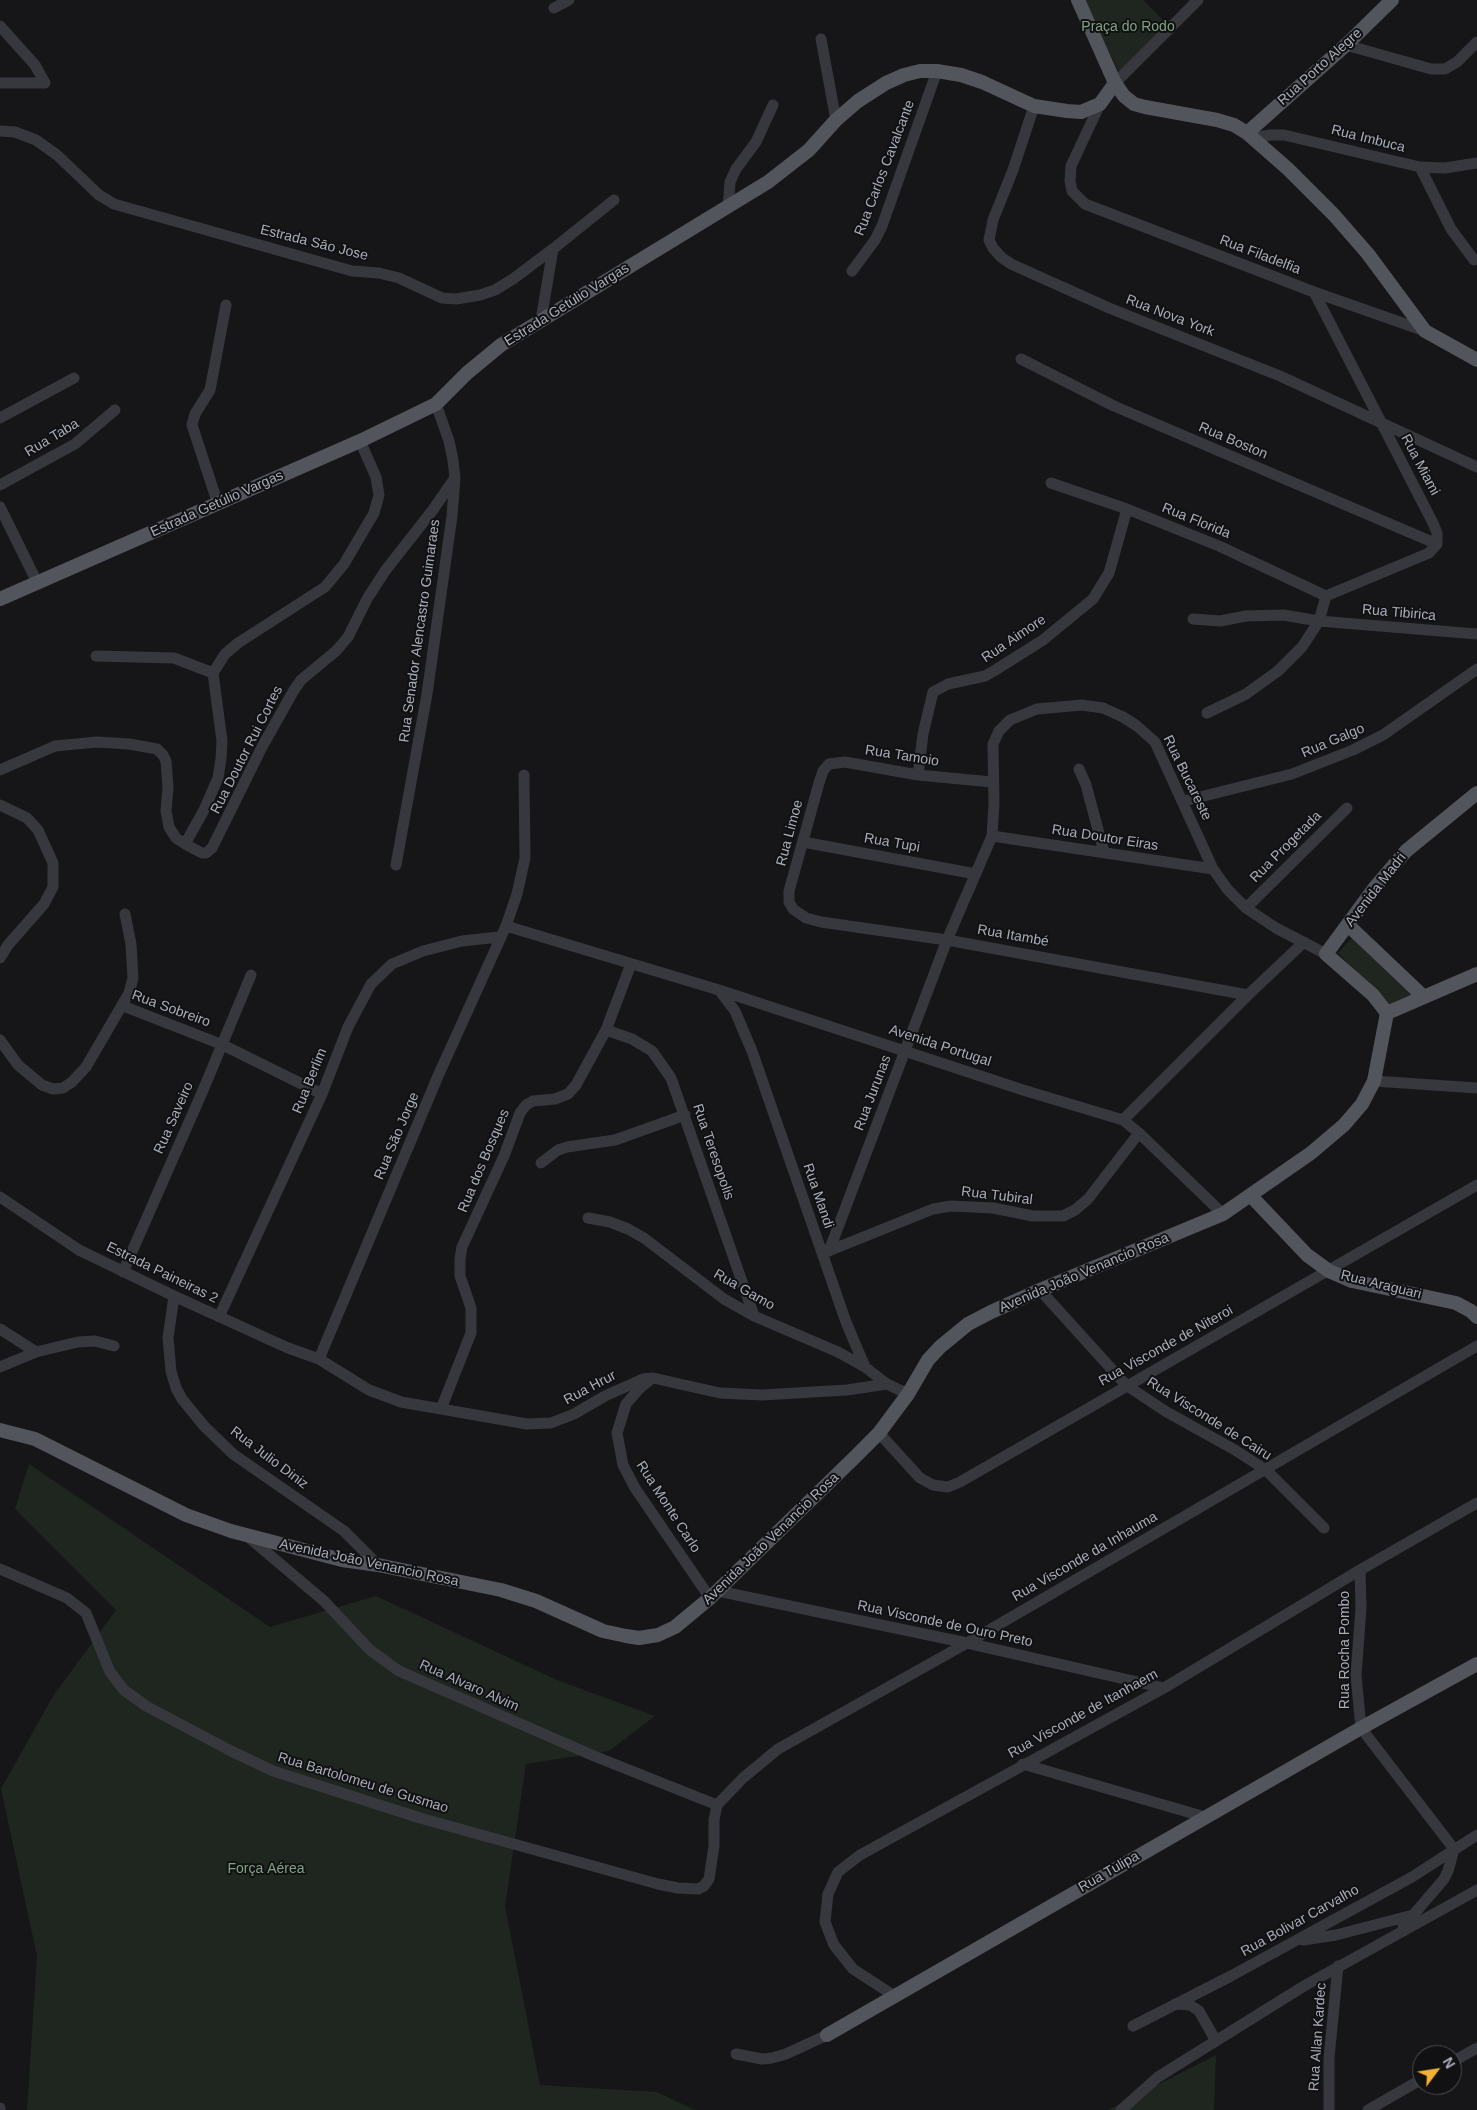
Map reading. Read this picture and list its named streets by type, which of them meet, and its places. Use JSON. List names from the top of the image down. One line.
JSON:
{"streets":{"main road":["Rua Porto Alegre","Estrada Getúlio Vargas","Avenida Madri","Avenida João Venancio Rosa","Rua Araguari","Rua Tulipa"],"street":["Rua Imbuca","Rua Carlos Cavalcante","Estrada Sāo Jose","Rua Filadelfia","Rua Nova York","Rua Taba","Rua Boston","Rua Miami","Rua Florida","Rua Tibirica","Rua Senador Alencastro Guimaraes","Rua Aimore","Rua Galgo","Rua Doutor Rui Cortes","Rua Tamoio","Rua Bucareste","Rua Limoe","Rua Doutor Eiras","Rua Tupi","Rua Progetada","Rua Itambé","Rua Sobreiro","Avenida Portugal","Rua Berlim","Rua Jurunas","Rua Saveiro","Rua São Jorge","Rua Teresopolis","Rua dos Bosques","Rua Mandi","Rua Tubiral","Estrada Paineiras 2","Rua Gamo","Rua Visconde de Niteroi","Rua Hrur","Rua Visconde de Cairu","Rua Julio Diniz","Rua Monte Carlo","Rua Visconde da Inhauma","Rua Visconde de Ouro Preto","Rua Rocha Pombo","Rua Alvaro Alvim","Rua Visconde de Itanhaem","Rua Bartolomeu de Gusmao","Rua Bolivar Carvalho","Rua Allan Kardec"]},"crossings":[["Rua Porto Alegre","Rua Imbuca"],["Rua Carlos Cavalcante","Estrada Getúlio Vargas"],["Rua Filadelfia","Estrada Getúlio Vargas"],["Rua Filadelfia","Rua Miami"],["Estrada Getúlio Vargas","Rua Nova York"],["Estrada Getúlio Vargas","Rua Senador Alencastro Guimaraes"],["Rua Nova York","Rua Miami"],["Rua Boston","Rua Miami"],["Rua Florida","Rua Aimore"],["Rua Senador Alencastro Guimaraes","Rua Doutor Rui Cortes"],["Rua Aimore","Rua Tamoio"],["Rua Galgo","Rua Bucareste"],["Rua Tamoio","Rua Bucareste"],["Rua Tamoio","Rua Limoe"],["Rua Bucareste","Rua Doutor Eiras"],["Rua Bucareste","Rua Progetada"],["Rua Bucareste","Avenida Madri"],["Rua Bucareste","Rua Jurunas"],["Rua Limoe","Rua Tupi"],["Rua Limoe","Rua Itambé"],["Rua Doutor Eiras","Rua Jurunas"],["Rua Tupi","Rua Jurunas"],["Rua Itambé","Rua Jurunas"],["Rua Sobreiro","Rua Berlim"],["Rua Sobreiro","Rua Saveiro"],["Avenida Portugal","Rua Jurunas"],["Avenida Portugal","Rua São Jorge"],["Avenida Portugal","Rua dos Bosques"],["Avenida Portugal","Rua Mandi"],["Rua Berlim","Rua São Jorge"],["Rua Berlim","Estrada Paineiras 2"],["Rua Jurunas","Rua Mandi"],["Rua Jurunas","Rua Tubiral"],["Rua Saveiro","Estrada Paineiras 2"],["Rua São Jorge","Estrada Paineiras 2"],["Rua São Jorge","Rua Hrur"],["Rua Teresopolis","Rua dos Bosques"],["Rua Teresopolis","Rua Gamo"],["Rua dos Bosques","Rua Hrur"],["Rua Mandi","Rua Tubiral"],["Rua Mandi","Avenida João Venancio Rosa"],["Rua Mandi","Rua Gamo"],["Rua Mandi","Rua Hrur"],["Estrada Paineiras 2","Rua Hrur"],["Estrada Paineiras 2","Rua Julio Diniz"],["Avenida João Venancio Rosa","Rua Araguari"],["Avenida João Venancio Rosa","Rua Visconde de Niteroi"],["Avenida João Venancio Rosa","Rua Visconde de Cairu"],["Avenida João Venancio Rosa","Rua Julio Diniz"],["Avenida João Venancio Rosa","Rua Monte Carlo"],["Avenida João Venancio Rosa","Rua Visconde de Ouro Preto"],["Avenida João Venancio Rosa","Rua Alvaro Alvim"],["Rua Araguari","Rua Visconde de Niteroi"],["Rua Visconde de Niteroi","Rua Visconde de Cairu"],["Rua Hrur","Rua Monte Carlo"],["Rua Visconde de Cairu","Rua Visconde da Inhauma"],["Rua Monte Carlo","Rua Visconde de Ouro Preto"],["Rua Visconde da Inhauma","Rua Visconde de Ouro Preto"],["Rua Visconde da Inhauma","Rua Alvaro Alvim"],["Rua Visconde da Inhauma","Rua Bartolomeu de Gusmao"],["Rua Visconde de Ouro Preto","Rua Visconde de Itanhaem"],["Rua Rocha Pombo","Rua Visconde de Itanhaem"],["Rua Rocha Pombo","Rua Tulipa"],["Rua Rocha Pombo","Rua Bolivar Carvalho"],["Rua Alvaro Alvim","Rua Bartolomeu de Gusmao"],["Rua Visconde de Itanhaem","Rua Tulipa"]],"parks":["Praça do Rodo","Força Aérea"],"north":"top right"}
